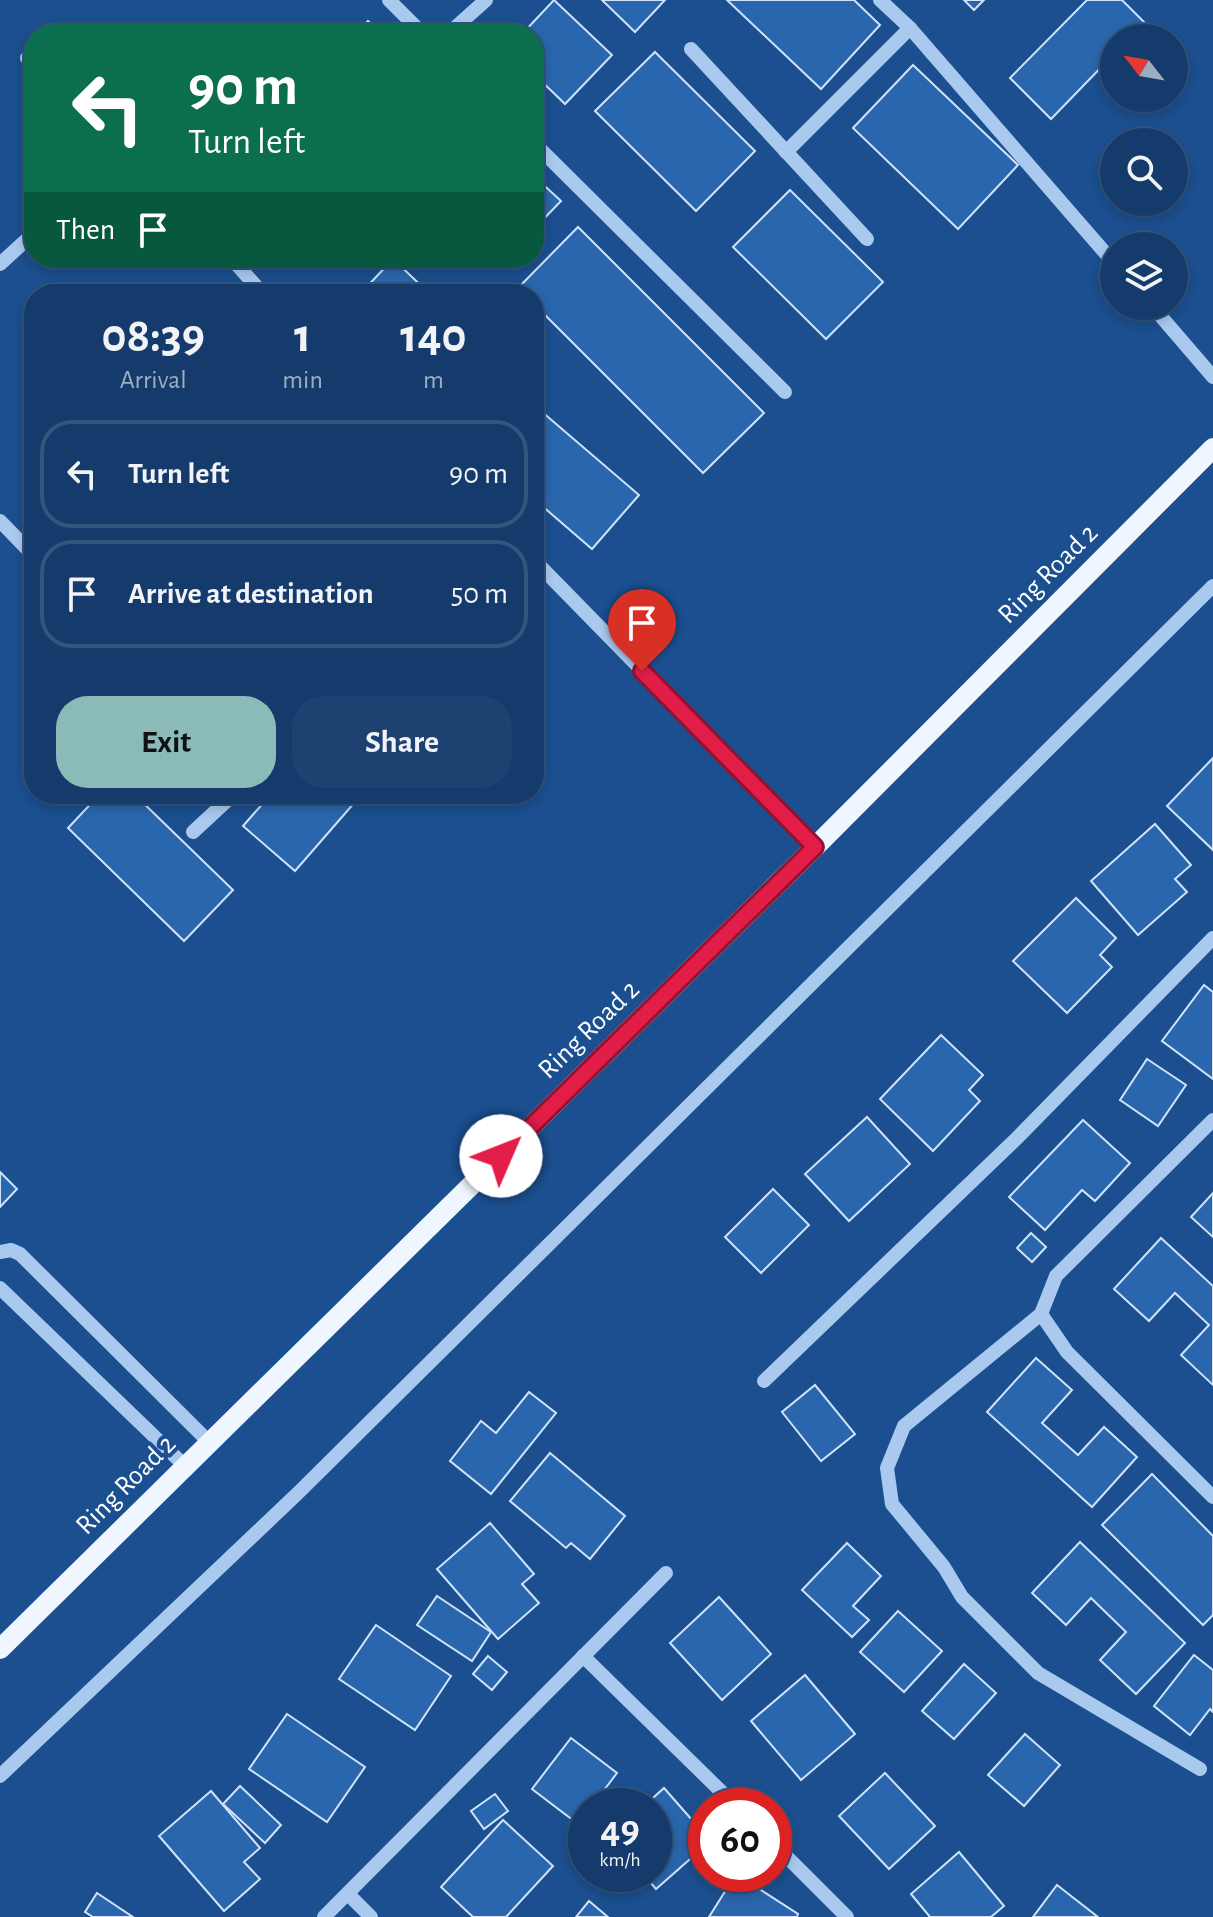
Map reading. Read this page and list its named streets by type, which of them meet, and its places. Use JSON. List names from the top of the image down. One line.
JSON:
{"streets":{"main road":["Ring Road 2"]},"north":"top left","page":{"turn":["90 m","Turn left"],"then":"Then","eta":["08:39","Arrival","1","min","140","m"],"list":[{"name":"Turn left","value":"90 m"},{"name":"Arrive at destination","value":"50 m"}],"buttons":["Exit","Share"],"speed":"49 km/h","limit":"60"}}
